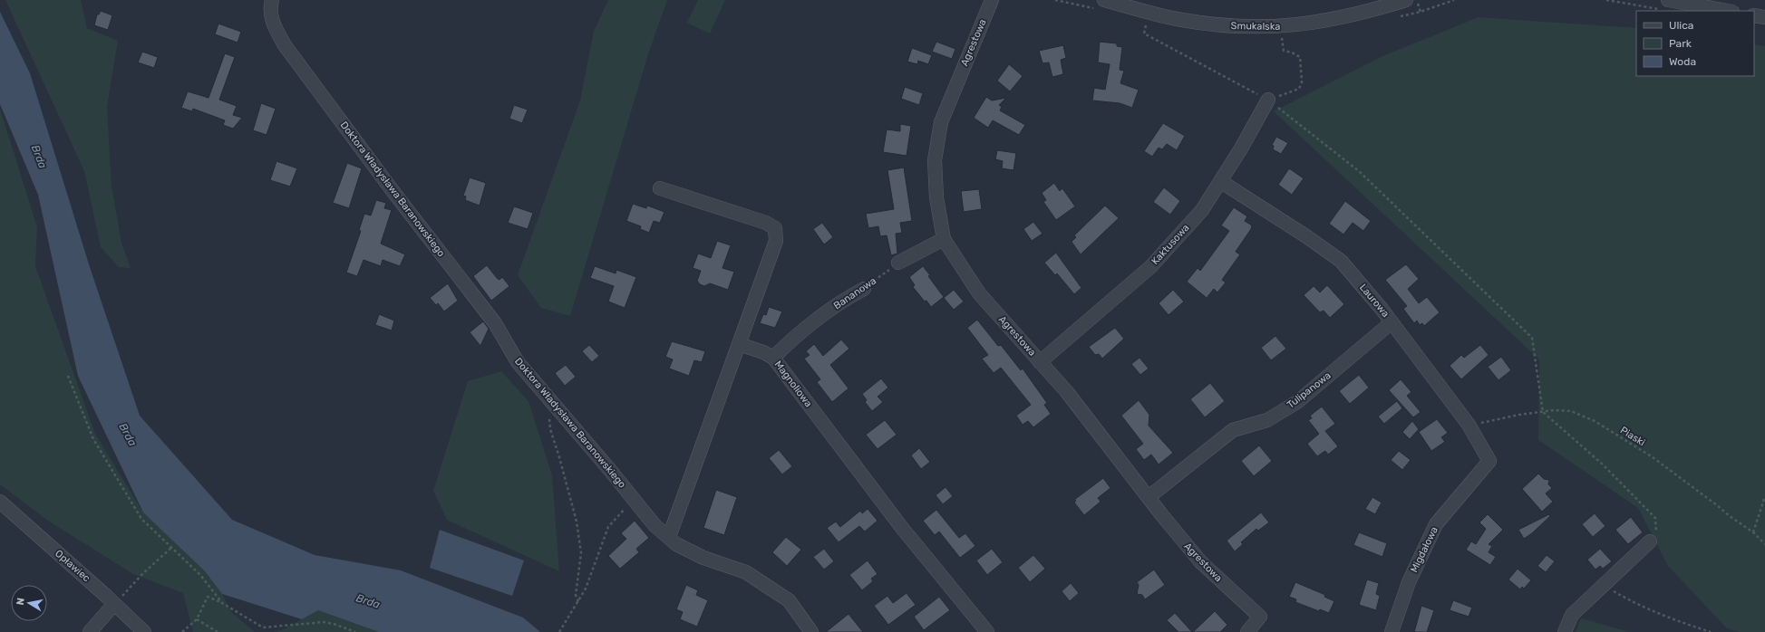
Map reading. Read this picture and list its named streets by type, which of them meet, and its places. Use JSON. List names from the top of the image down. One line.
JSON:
{"streets":{"street":["Smukalska","Agrestowa","Doktora Władysława Baranowskiego","Kaktusowa","Bananowa","Laurowa","Magnoliowa","Tulipanowa","Migdałowa","Opławiec"],"path":["Piaski"]},"crossings":[["Agrestowa","Kaktusowa"],["Agrestowa","Tulipanowa"],["Kaktusowa","Laurowa"],["Bananowa","Magnoliowa"],["Laurowa","Tulipanowa"],["Laurowa","Piaski"],["Laurowa","Migdałowa"]],"water":["Brda"],"legend":["Ulica","Park","Woda"],"north":"left"}
